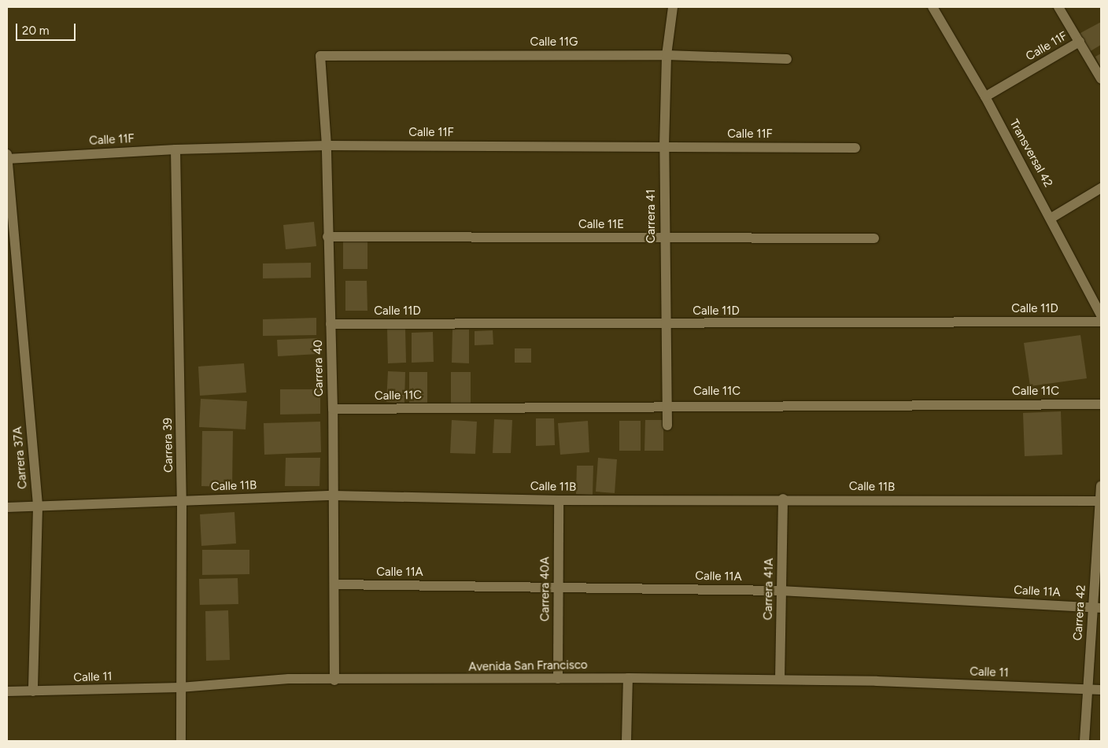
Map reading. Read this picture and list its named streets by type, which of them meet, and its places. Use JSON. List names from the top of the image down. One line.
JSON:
{"streets":{"street":["Calle 11G","Calle 11F","Transversal 42","Carrera 41","Calle 11E","Calle 11D","Carrera 40","Calle 11C","Carrera 39","Carrera 37A","Calle 11B","Calle 11A","Carrera 40A","Carrera 41A","Carrera 42","Avenida San Francisco","Calle 11"]},"crossings":[["Calle 11G","Carrera 41"],["Calle 11G","Carrera 40"],["Calle 11F","Transversal 42"],["Calle 11F","Carrera 41"],["Calle 11F","Carrera 40"],["Calle 11F","Carrera 39"],["Calle 11F","Carrera 37A"],["Carrera 41","Calle 11E"],["Carrera 41","Calle 11D"],["Carrera 41","Calle 11C"],["Calle 11E","Carrera 40"],["Calle 11D","Carrera 40"],["Carrera 40","Calle 11C"],["Carrera 40","Calle 11B"],["Carrera 40","Calle 11A"],["Carrera 40","Avenida San Francisco"],["Carrera 39","Calle 11B"],["Carrera 39","Avenida San Francisco"],["Carrera 39","Calle 11"],["Carrera 37A","Calle 11B"],["Carrera 37A","Calle 11"],["Calle 11B","Carrera 40A"],["Calle 11B","Carrera 41A"],["Calle 11B","Carrera 42"],["Calle 11A","Carrera 40A"],["Calle 11A","Carrera 41A"],["Calle 11A","Carrera 42"],["Carrera 40A","Avenida San Francisco"],["Carrera 41A","Avenida San Francisco"],["Carrera 42","Calle 11"],["Avenida San Francisco","Calle 11"]],"scale_bar":"20 m"}
